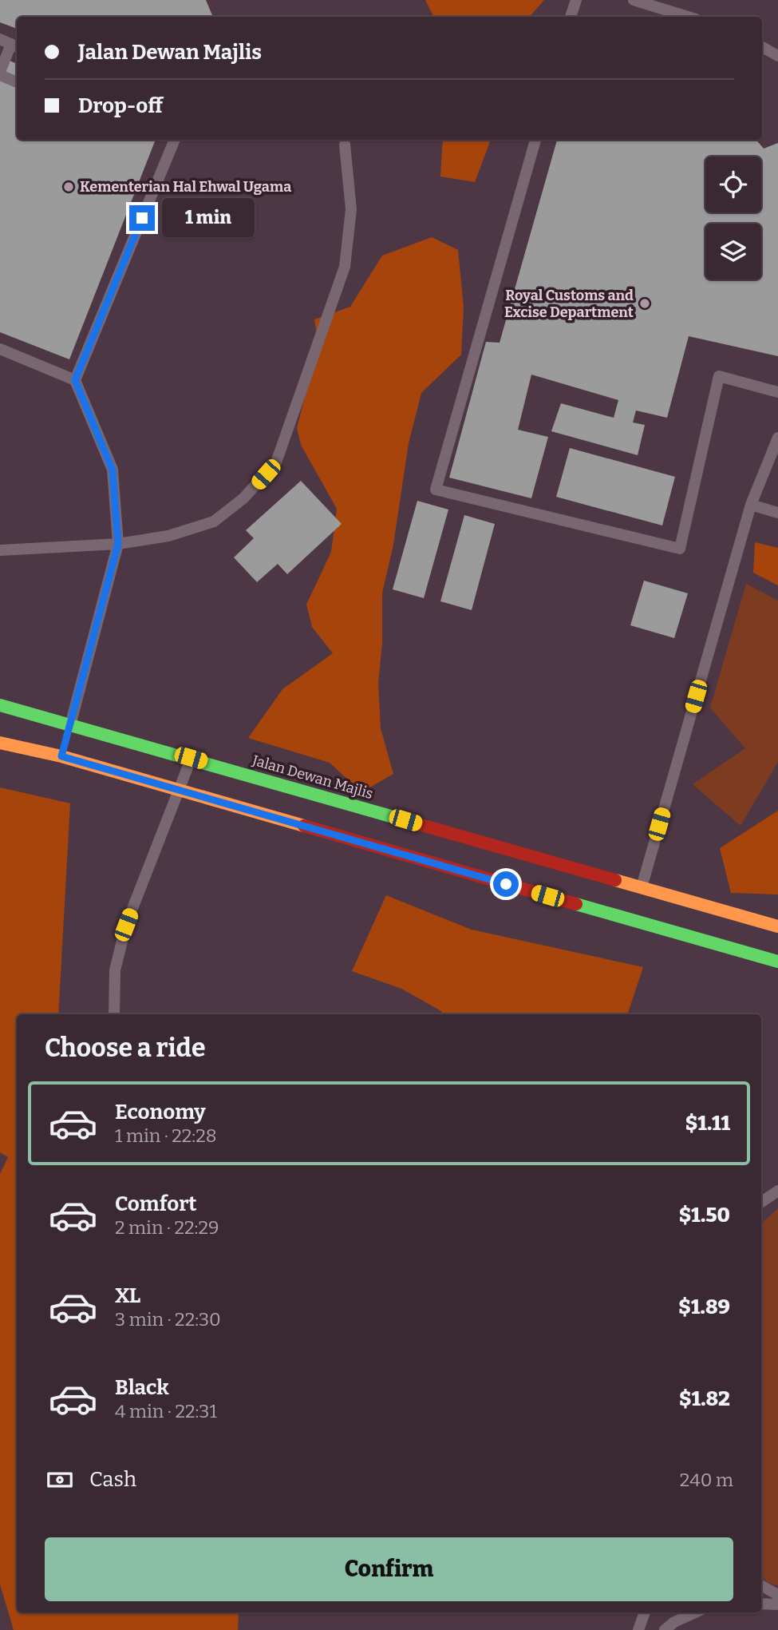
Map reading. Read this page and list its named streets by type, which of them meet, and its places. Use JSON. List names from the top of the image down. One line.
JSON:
{"streets":{"street":["Jalan Dewan Majlis"]},"places":["Kementerian Hal Ehwal Ugama","Royal Customs and Excise Department"],"page":{"banner":["Jalan Dewan Majlis","Drop-off"],"bubble":"1 min","heading":"Choose a ride","list":[{"name":"Economy","note":"1 min · 22:28","value":"$1.11"},{"name":"Comfort","note":"2 min · 22:29","value":"$1.50"},{"name":"XL","note":"3 min · 22:30","value":"$1.89"},{"name":"Black","note":"4 min · 22:31","value":"$1.82"}],"pay":["Cash","240 m"],"buttons":"Confirm"}}
